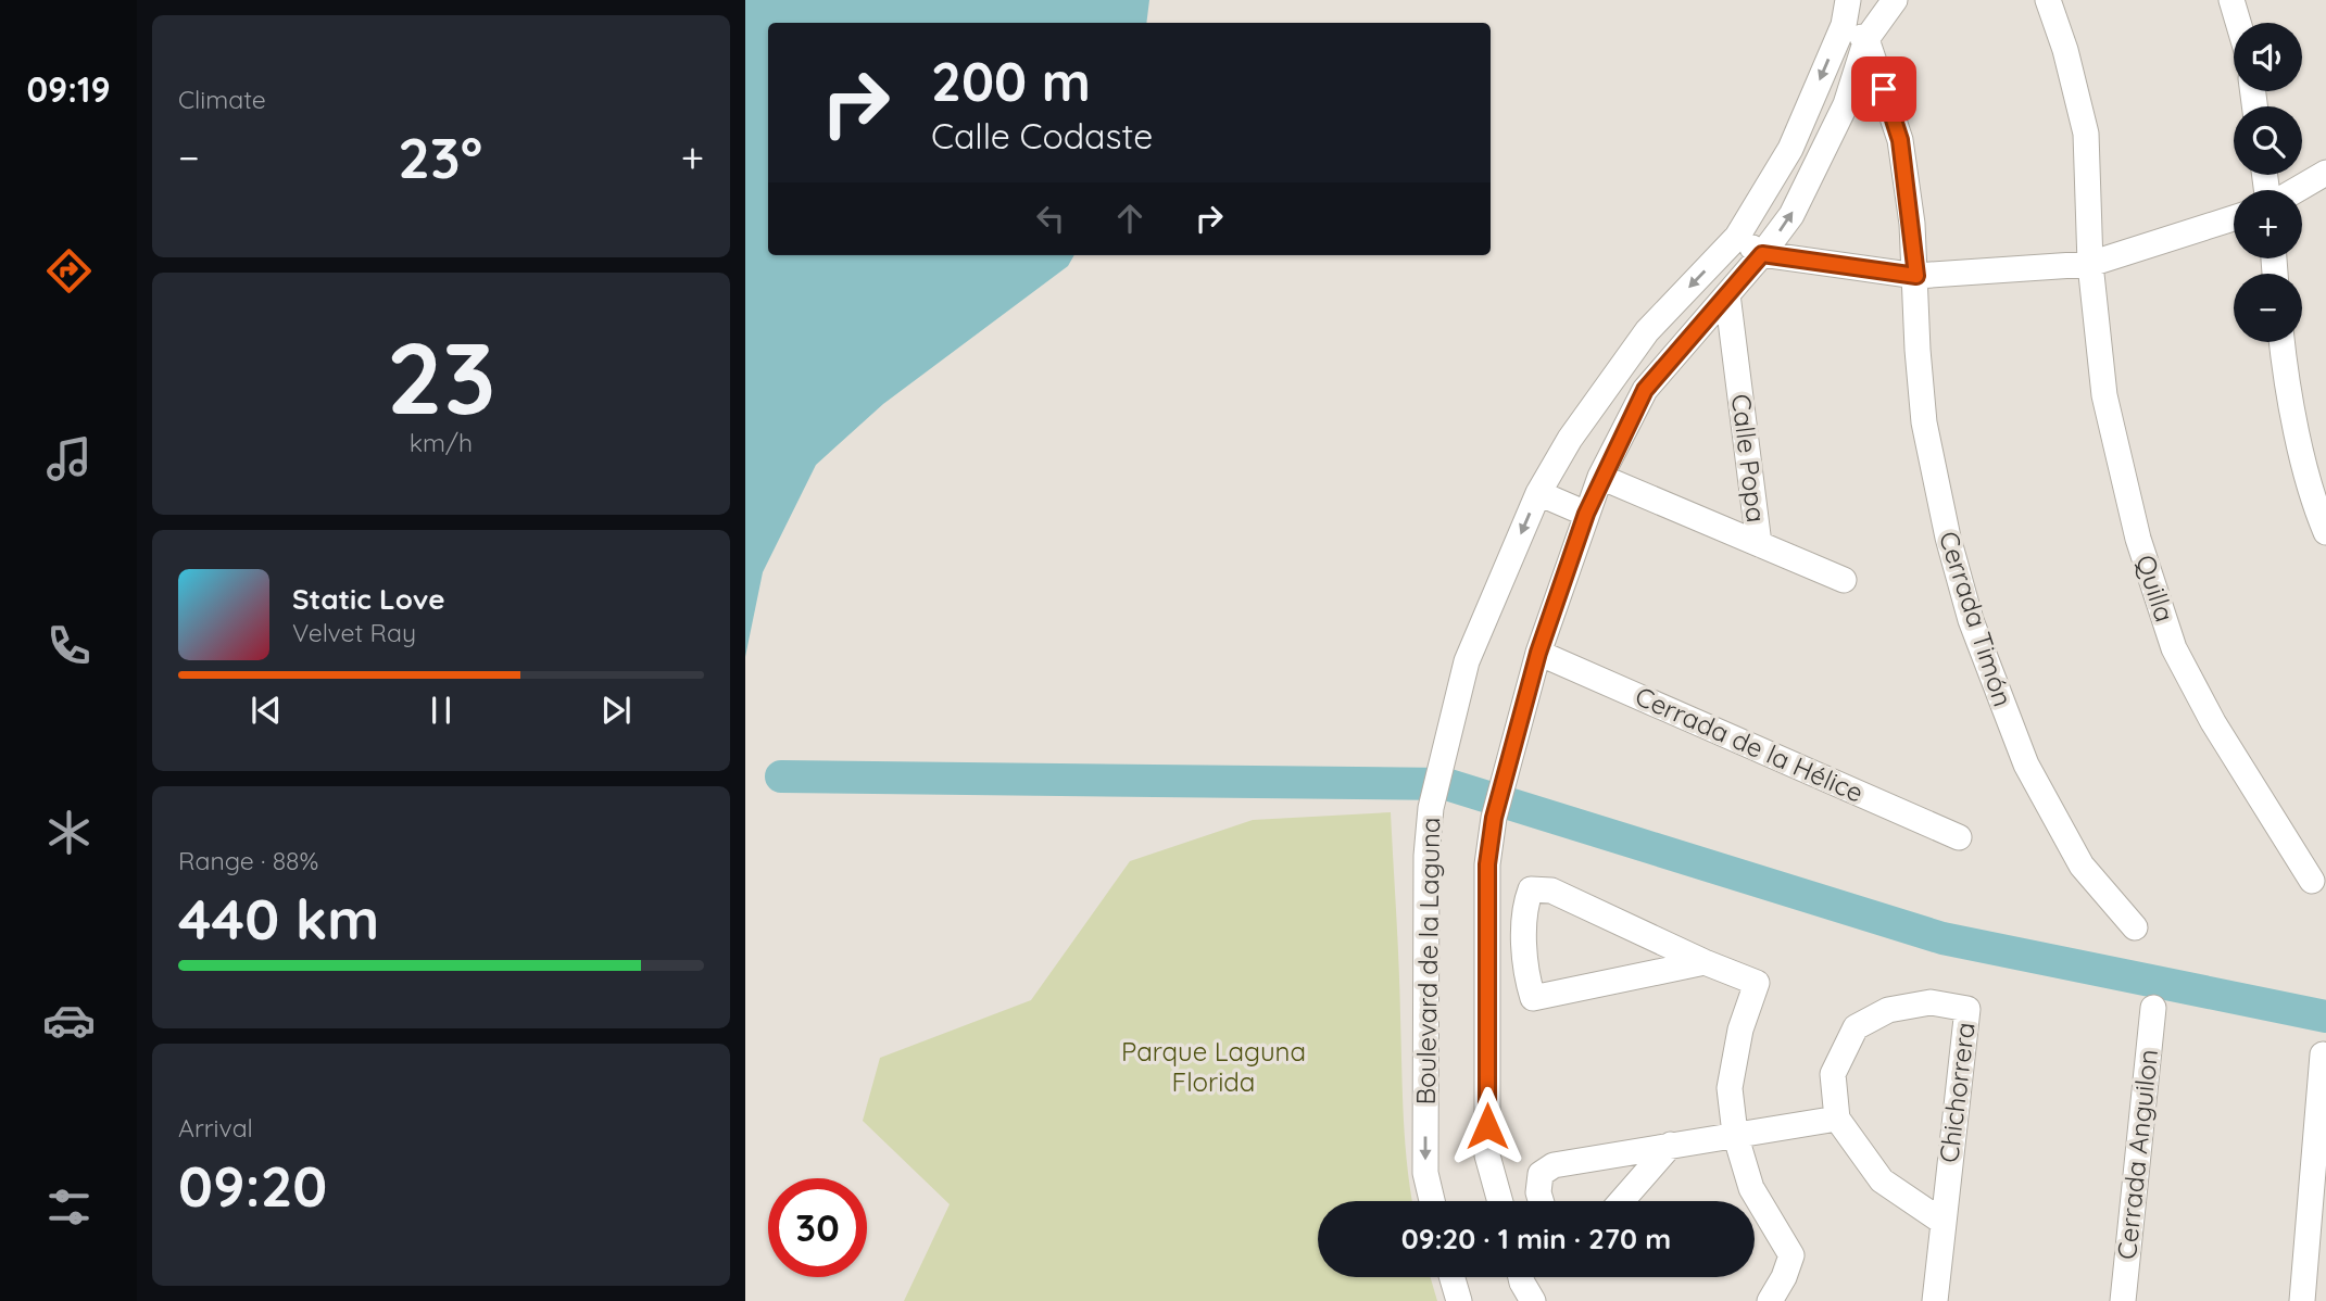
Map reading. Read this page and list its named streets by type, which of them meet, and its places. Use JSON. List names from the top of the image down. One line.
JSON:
{"streets":{"street":["Calle Popa","Quilla","Cerrada Timón","Cerrada de la Hélice","Boulevard de la Laguna","Chichorrera","Cerrada Anguilon"]},"parks":["Parque Laguna Florida"],"page":{"tabs":"09:19","tile":["Climate",["23","km/h"],["Range · 88%","440 km"],["Arrival","09:20"]],"map_buttons":["+","−"],"turn":["200 m","Calle Codaste"],"heat":["−","23°","+"],"song":["Static Love","Velvet Ray"],"limit":"30","trip":"09:20 · 1 min · 270 m"}}
